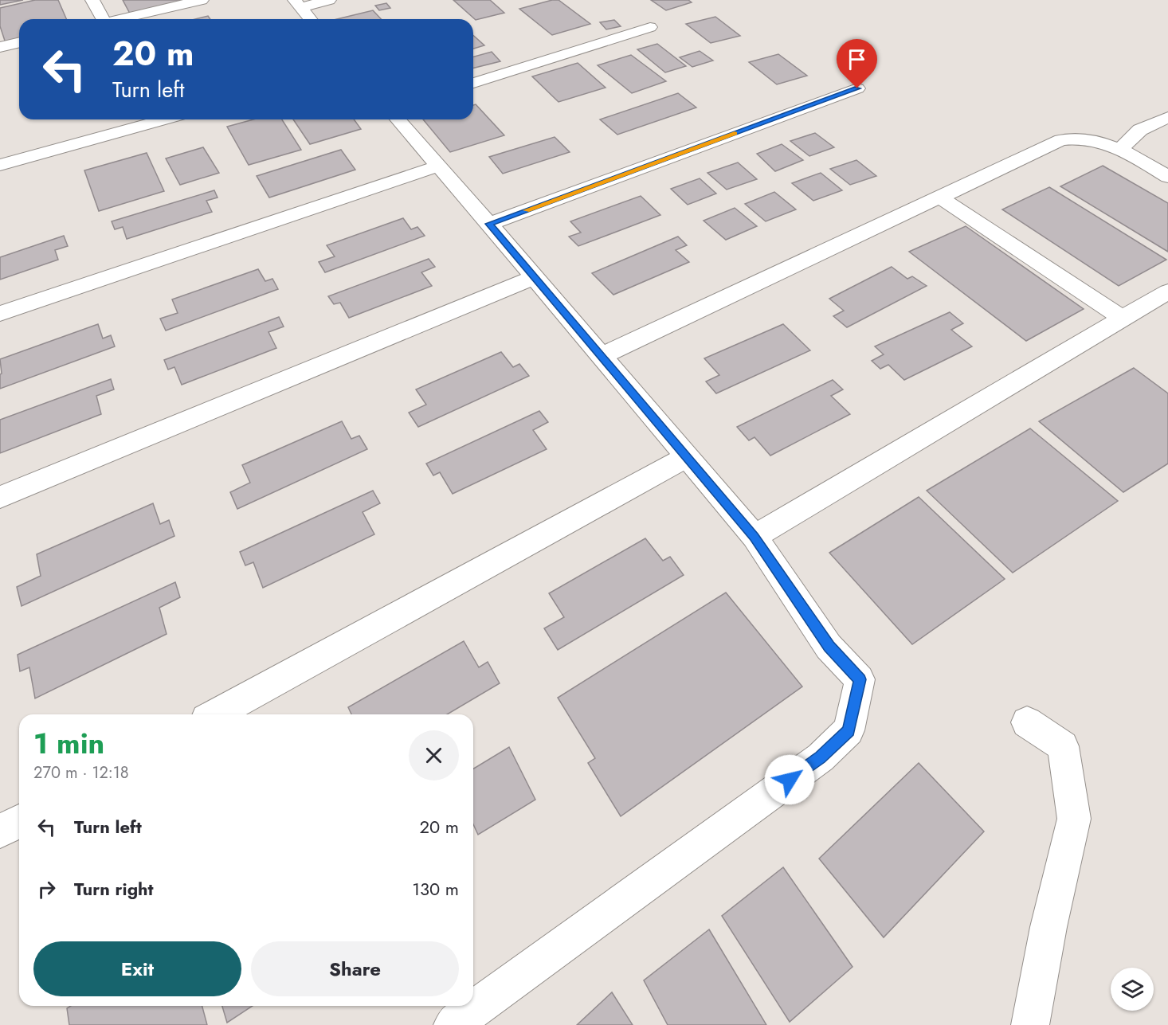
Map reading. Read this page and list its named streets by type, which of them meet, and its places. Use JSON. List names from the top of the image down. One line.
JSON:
{"page":{"turn":["20 m","Turn left"],"heading":["1 min","270 m · 12:18"],"list":[{"name":"Turn left","value":"20 m"},{"name":"Turn right","value":"130 m"}],"buttons":["Exit","Share"]}}
